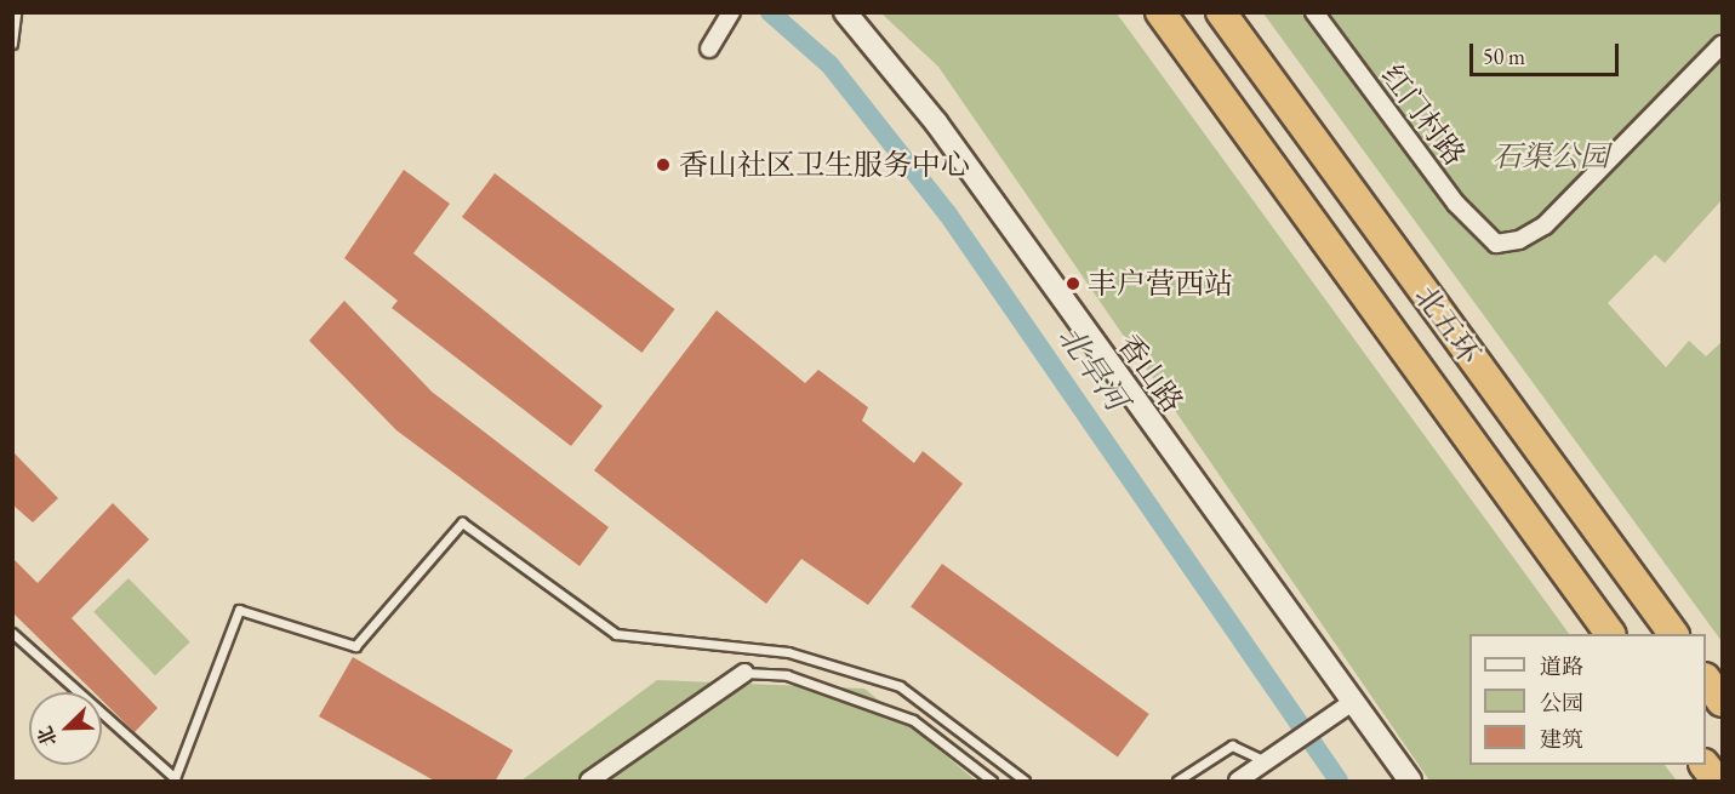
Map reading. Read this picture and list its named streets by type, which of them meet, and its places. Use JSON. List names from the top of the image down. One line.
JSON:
{"streets":{"highway":["北五环"],"street":["红门村路","香山路"]},"water":["北旱河"],"parks":["石渠公园"],"places":["香山社区卫生服务中心","丰户营西站"],"legend":["道路","公园","建筑"],"scale_bar":"50 m","north":"bottom left"}
